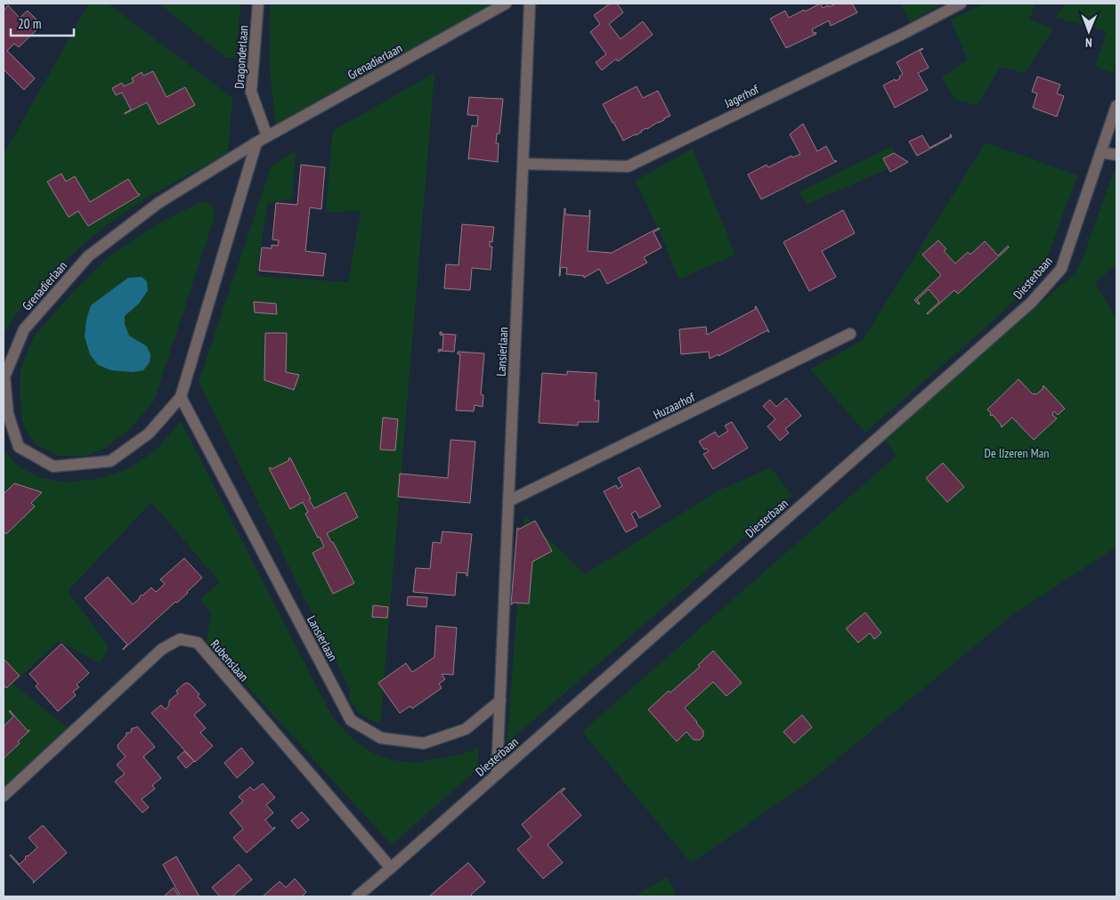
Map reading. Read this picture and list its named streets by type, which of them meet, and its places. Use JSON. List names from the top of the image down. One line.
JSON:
{"streets":{"street":["Dragonderlaan","Grenadierlaan","Jagerhof","Diesterbaan","Lansierlaan","Huzaarhof","Rubenslaan"]},"crossings":[["Dragonderlaan","Grenadierlaan"],["Grenadierlaan","Lansierlaan"],["Jagerhof","Lansierlaan"],["Diesterbaan","Lansierlaan"],["Diesterbaan","Rubenslaan"],["Lansierlaan","Huzaarhof"]],"parks":["De IJzeren Man"],"scale_bar":"20 m","north":"bottom"}
